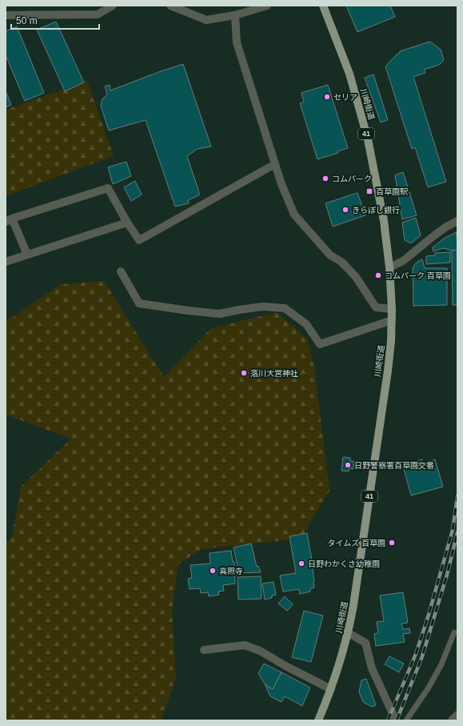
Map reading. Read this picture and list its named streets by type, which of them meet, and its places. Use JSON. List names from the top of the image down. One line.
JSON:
{"streets":{"main road":["川崎街道","41"]},"places":{"other":["セリア","コムパーク","きらぼし銀行","コムパーク 百草園","落川大宮神社","日野警察署百草園交番","タイムズ 百草園","日野わかくさ幼稚園","真照寺"],"transit":["百草園駅"]},"scale_bar":"50 m"}
